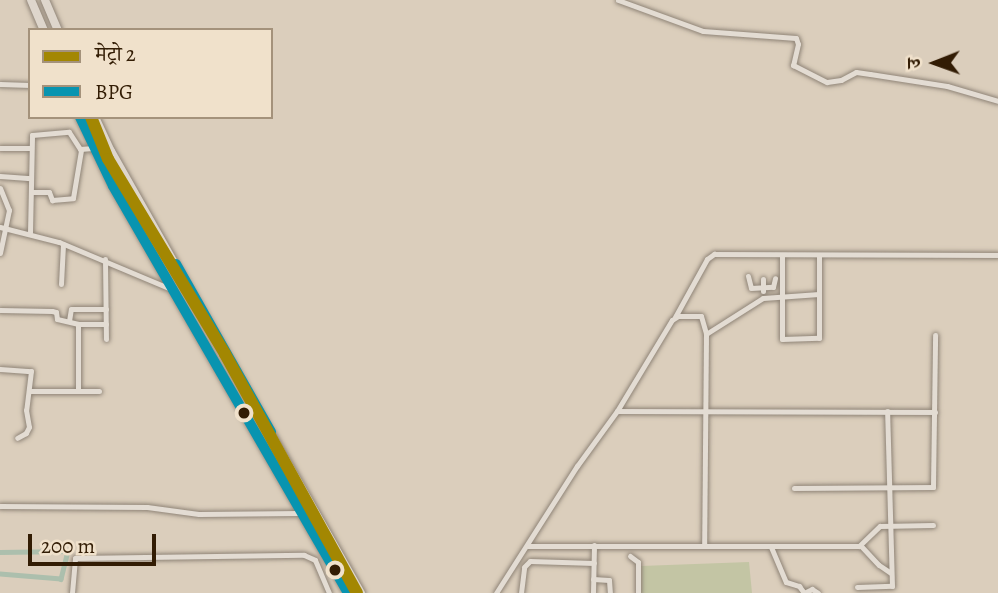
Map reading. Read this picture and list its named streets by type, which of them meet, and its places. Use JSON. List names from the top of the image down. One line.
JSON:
{"lines":["metro line 2","transit line BPG"],"legend":["मेट्रो 2","BPG"],"scale_bar":"200 m","north":"left"}
